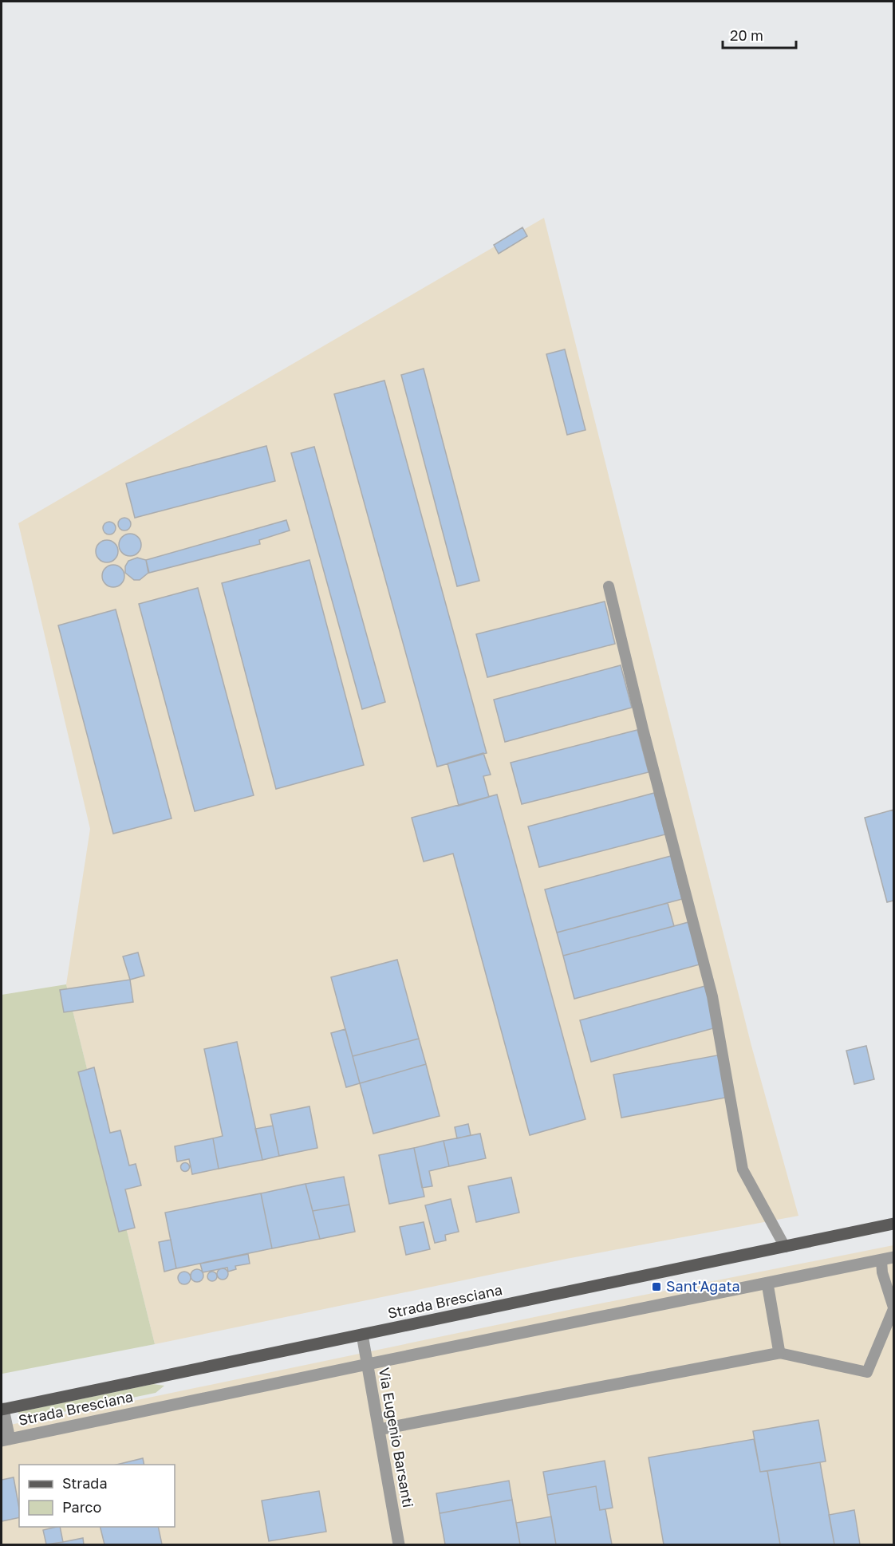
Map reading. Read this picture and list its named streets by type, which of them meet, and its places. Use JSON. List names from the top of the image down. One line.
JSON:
{"streets":{"main road":["Strada Bresciana"],"street":["Via Eugenio Barsanti"]},"crossings":[["Strada Bresciana","Via Eugenio Barsanti"]],"places":{"transit":["Sant'Agata"]},"legend":["Strada","Parco"],"scale_bar":"20 m"}
